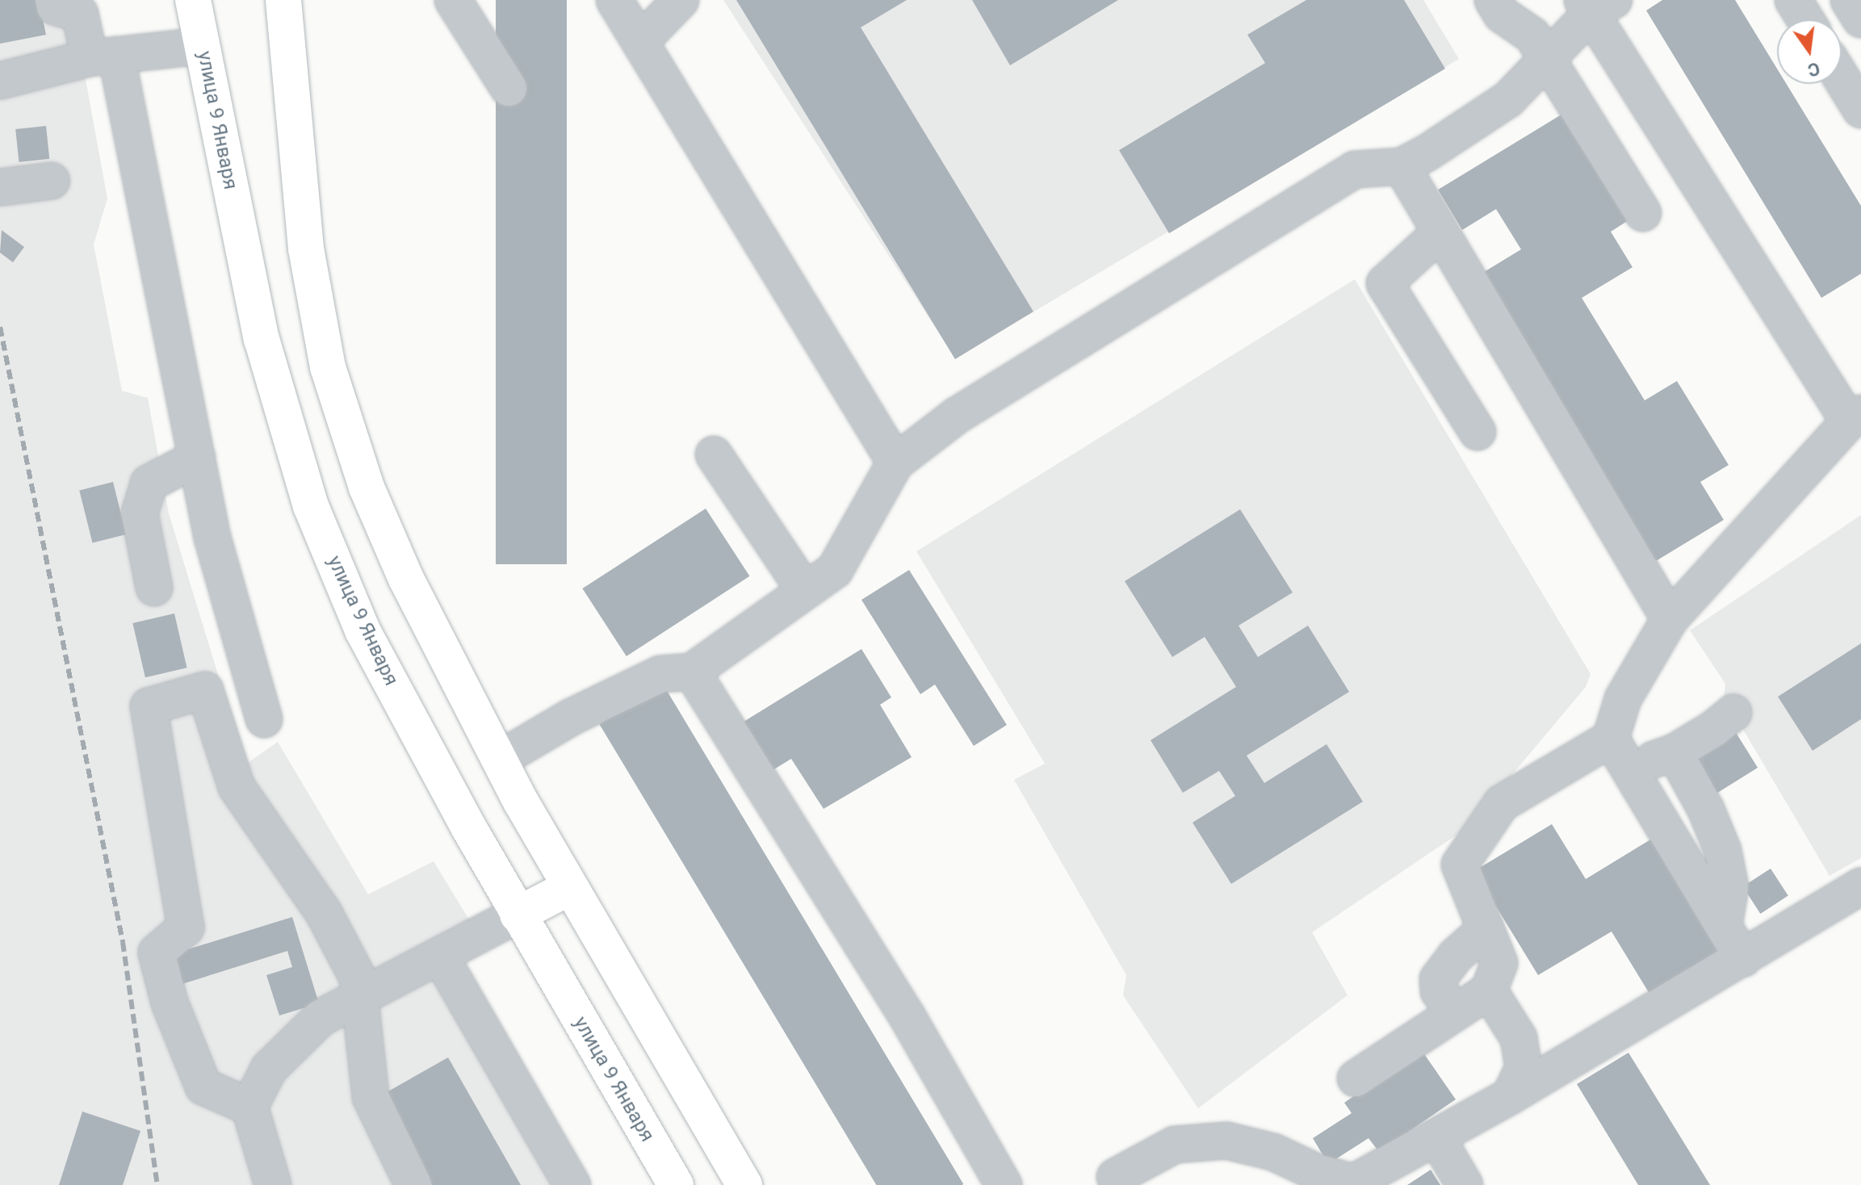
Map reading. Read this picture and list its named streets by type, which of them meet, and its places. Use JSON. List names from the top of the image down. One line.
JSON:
{"streets":{"main road":["улица 9 Января"]},"north":"bottom"}
